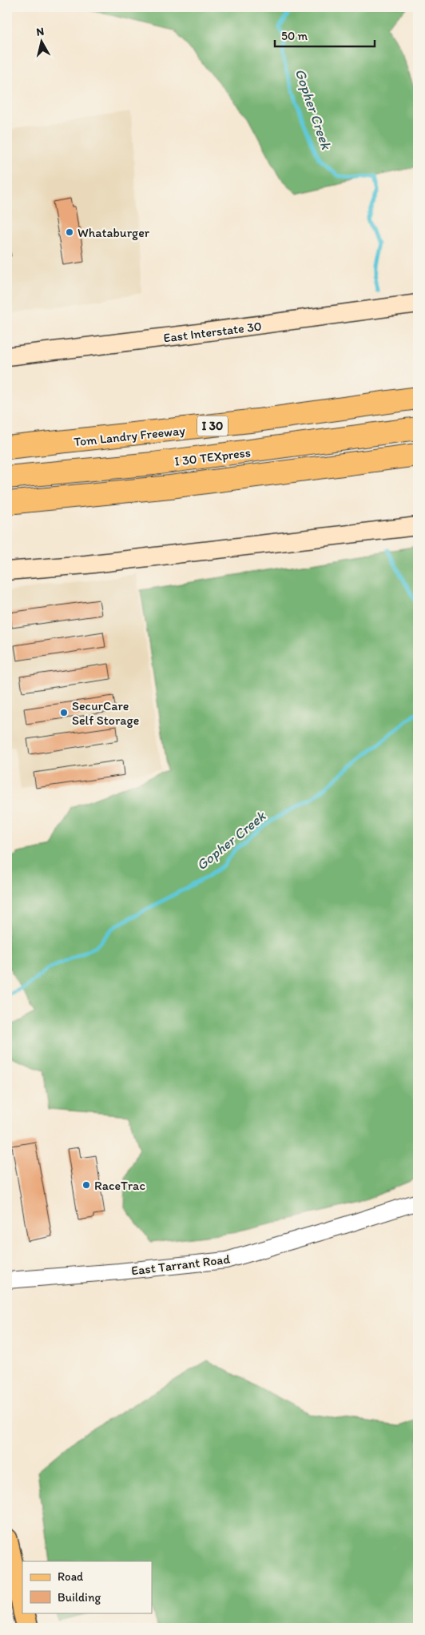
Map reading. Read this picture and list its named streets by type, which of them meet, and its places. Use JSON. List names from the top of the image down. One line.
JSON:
{"streets":{"highway":["I 30","Tom Landry Freeway","I 30 TEXpress"],"main road":["East Interstate 30"],"street":["East Tarrant Road"]},"water":["Gopher Creek"],"places":["Whataburger","SecurCare Self Storage","RaceTrac"],"legend":["Road","Building"],"scale_bar":"50 m","north":"top"}
